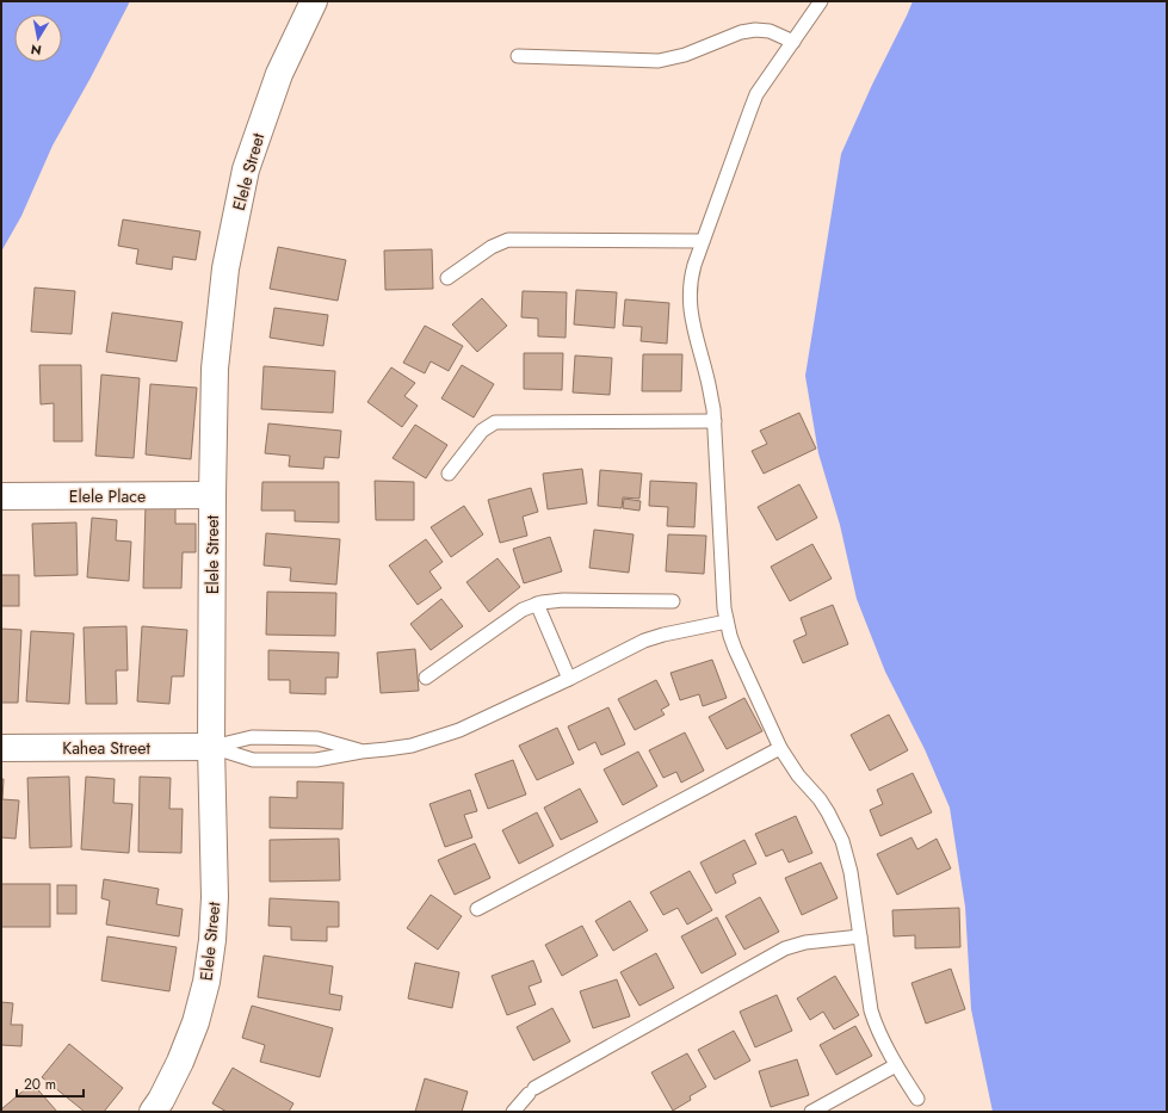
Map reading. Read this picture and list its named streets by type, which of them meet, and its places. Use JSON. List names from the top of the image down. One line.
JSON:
{"streets":{"street":["Elele Street","Elele Place","Kahea Street"]},"crossings":[["Elele Street","Elele Place"],["Elele Street","Kahea Street"]],"scale_bar":"20 m","north":"bottom"}
